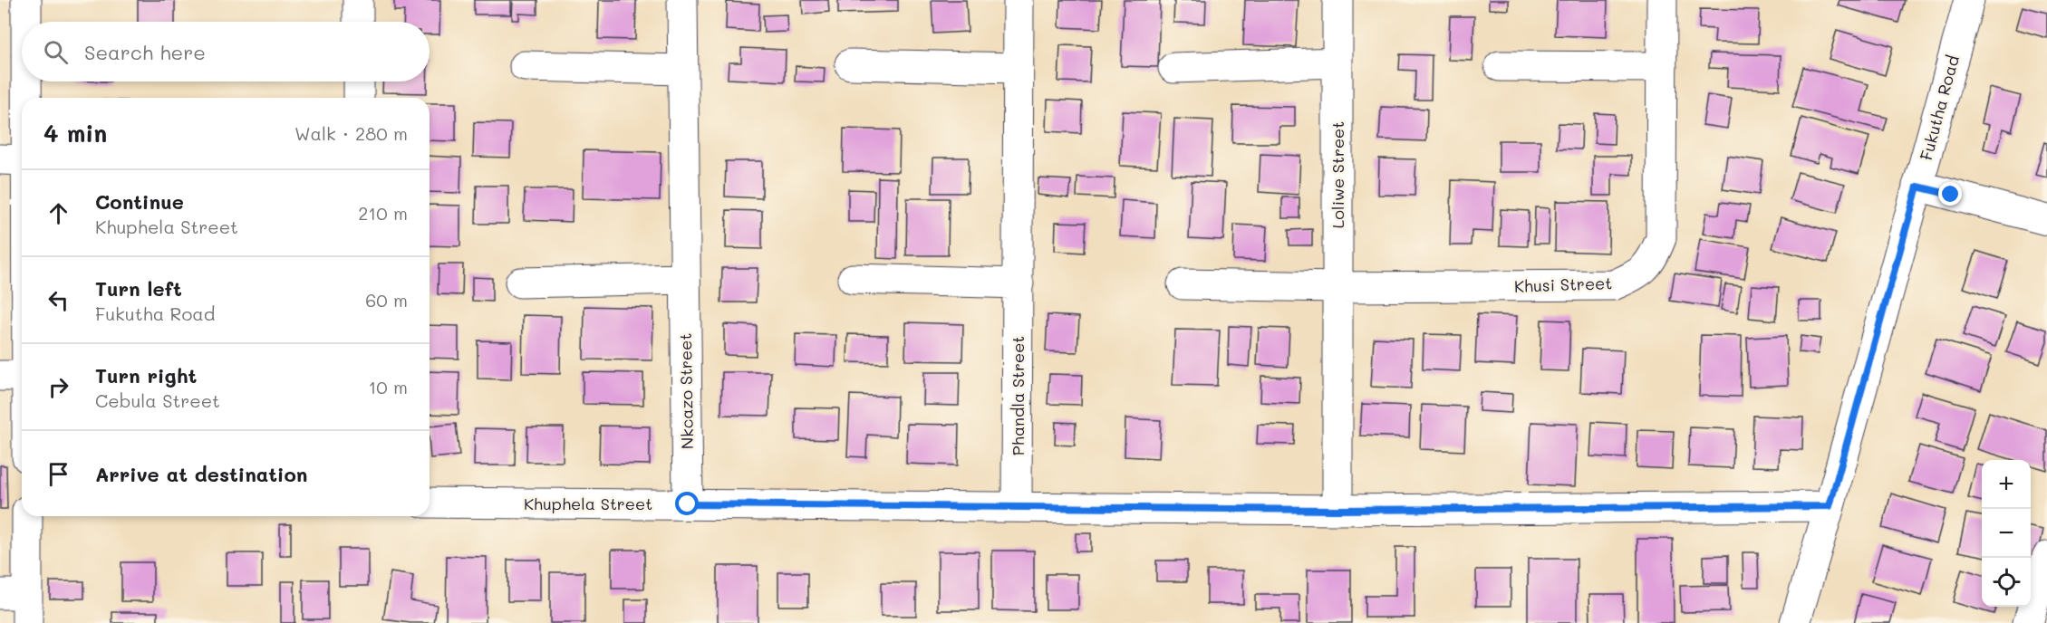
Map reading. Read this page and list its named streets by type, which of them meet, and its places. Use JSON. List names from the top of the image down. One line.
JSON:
{"streets":{"street":["Fukutha Road","Loliwe Street","Khusi Street","Nkcazo Street","Phandla Street","Khuphela Street"]},"crossings":[["Fukutha Road","Khuphela Street"],["Loliwe Street","Khusi Street"],["Loliwe Street","Khuphela Street"],["Nkcazo Street","Khuphela Street"],["Phandla Street","Khuphela Street"]],"page":{"search":"Search here","heading":["4 min","Walk · 280 m"],"list":[["Continue","Khuphela Street","210 m"],["Turn left","Fukutha Road","60 m"],["Turn right","Cebula Street","10 m"],"Arrive at destination"],"map_buttons":["+","−"]}}
